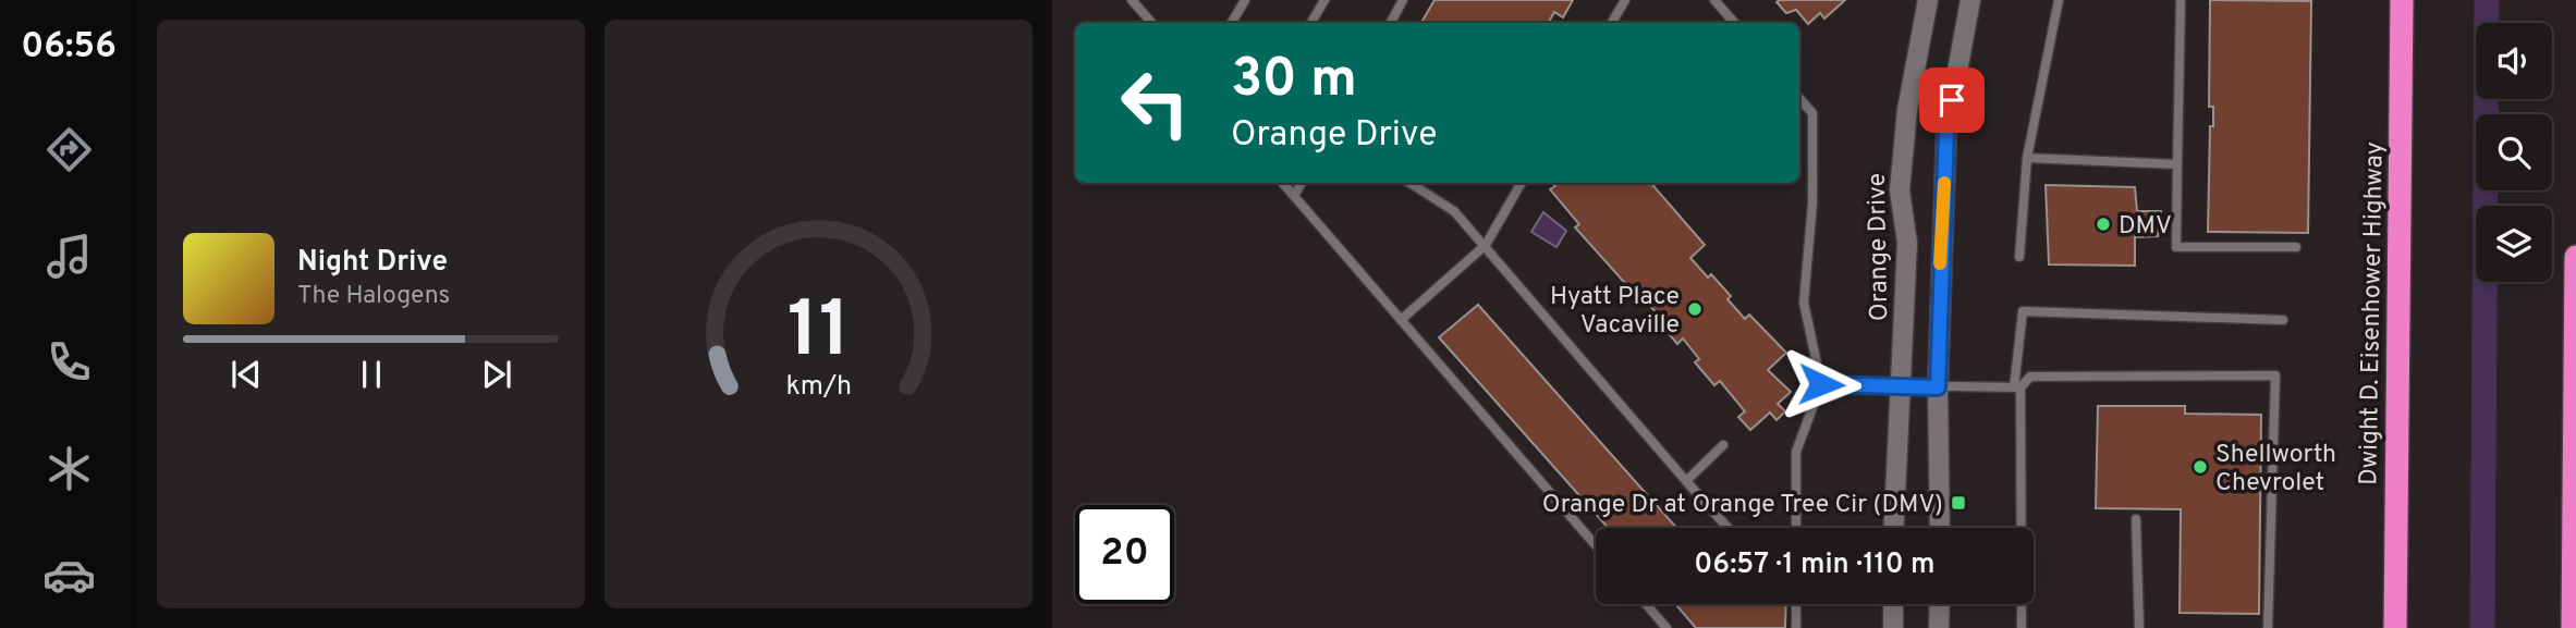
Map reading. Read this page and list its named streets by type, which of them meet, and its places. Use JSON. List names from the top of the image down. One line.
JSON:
{"streets":{"highway":["Dwight D. Eisenhower Highway"],"street":["Orange Drive"]},"places":{"other":["DMV","Hyatt Place Vacaville","Shellworth Chevrolet"],"transit":["Orange Dr at Orange Tree Cir (DMV)"]},"page":{"tabs":"06:56","turn":["30 m","Orange Drive"],"song":["Night Drive","The Halogens"],"limit":"20","trip":"06:57 · 1 min · 110 m","gauge":["11","km/h"]}}
